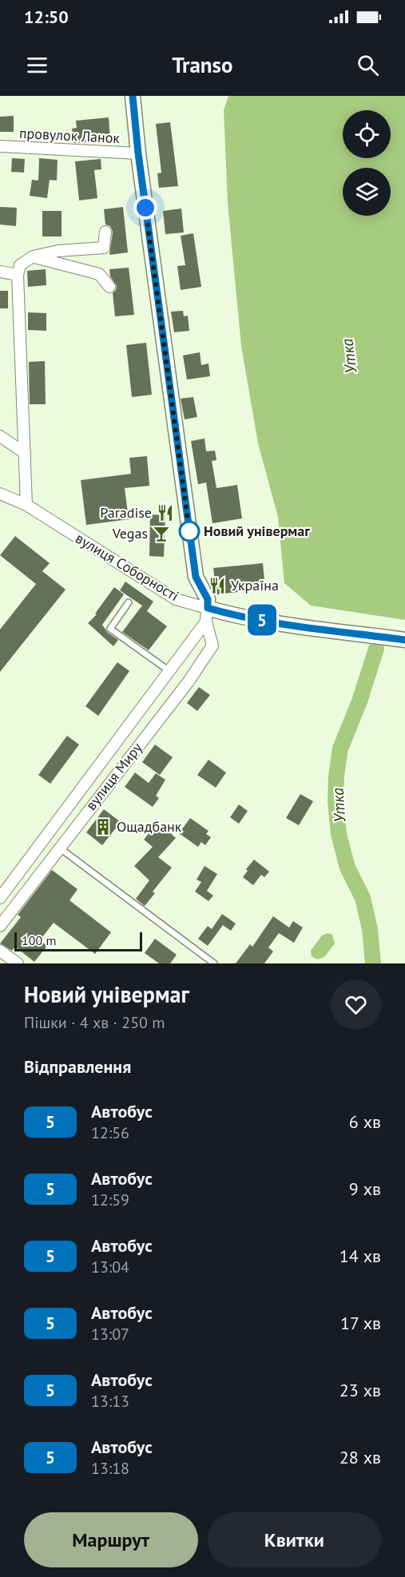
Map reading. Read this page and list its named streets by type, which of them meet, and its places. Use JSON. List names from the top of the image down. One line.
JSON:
{"streets":{"main road":["вулиця Соборності","вулиця Миру"],"street":["провулок Ланок"]},"crossings":[["провулок Ланок","вулиця Миру"],["вулиця Соборності","вулиця Миру"]],"water":["Утка"],"places":{"restaurant":["Paradise","Україна"],"other":["Новий універмаг"],"bar":["Vegas"],"building":["Ощадбанк"]},"lines":["bus line 5"],"scale_bar":"100 m","page":{"status":"12:50","header":"Transo","on_map":"5","scale":"100 m","heading":[["Новий універмаг","Пішки · 4 хв · 250 m"],"Відправлення"],"list":[{"mark":"5","name":"Автобус","note":"12:56","value":"6 хв"},{"mark":"5","name":"Автобус","note":"12:59","value":"9 хв"},{"mark":"5","name":"Автобус","note":"13:04","value":"14 хв"},{"mark":"5","name":"Автобус","note":"13:07","value":"17 хв"},{"mark":"5","name":"Автобус","note":"13:13","value":"23 хв"},{"mark":"5","name":"Автобус","note":"13:18","value":"28 хв"}],"buttons":["Маршрут","Квитки"]}}
